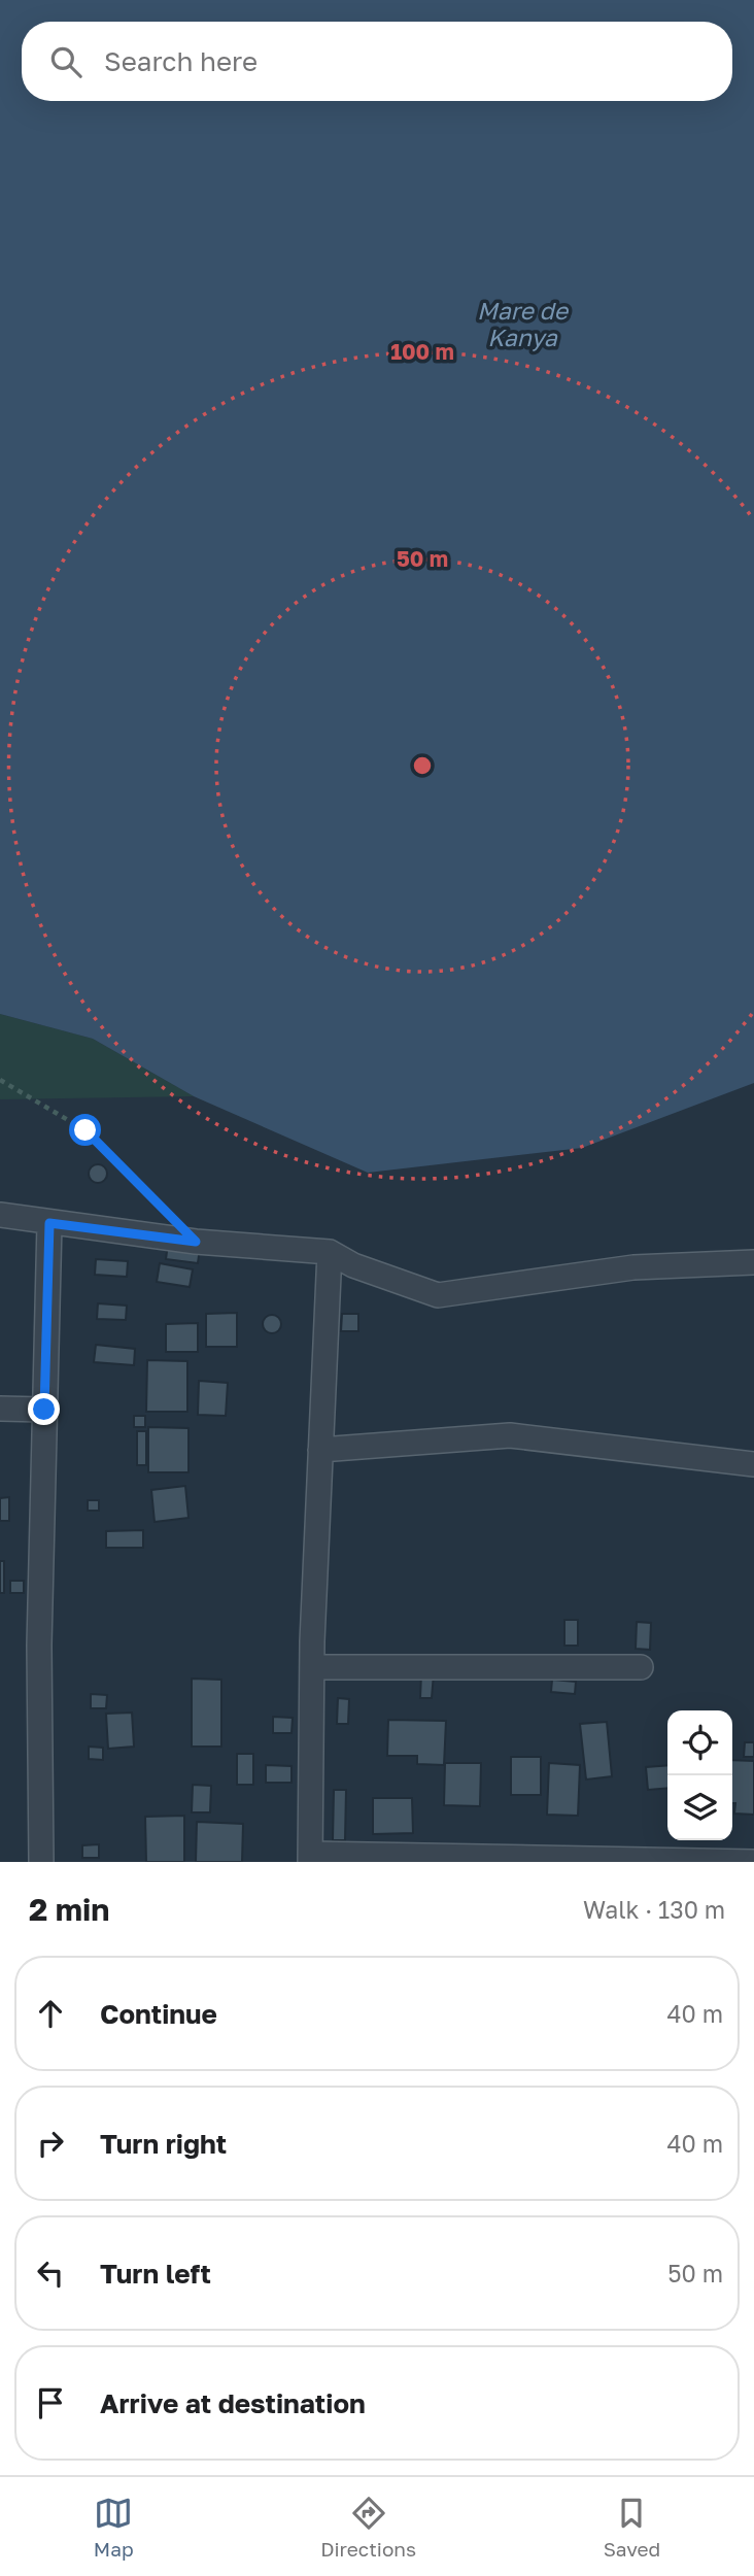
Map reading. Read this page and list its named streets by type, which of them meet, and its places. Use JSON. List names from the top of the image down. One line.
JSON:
{"water":["Mare de Kanya"],"page":{"search":"Search here","heading":["2 min","Walk · 130 m"],"list":[["Continue","40 m"],["Turn right","40 m"],["Turn left","50 m"],"Arrive at destination"],"nav":["Map","Directions","Saved"]},"rings":["100 m","50 m"]}
